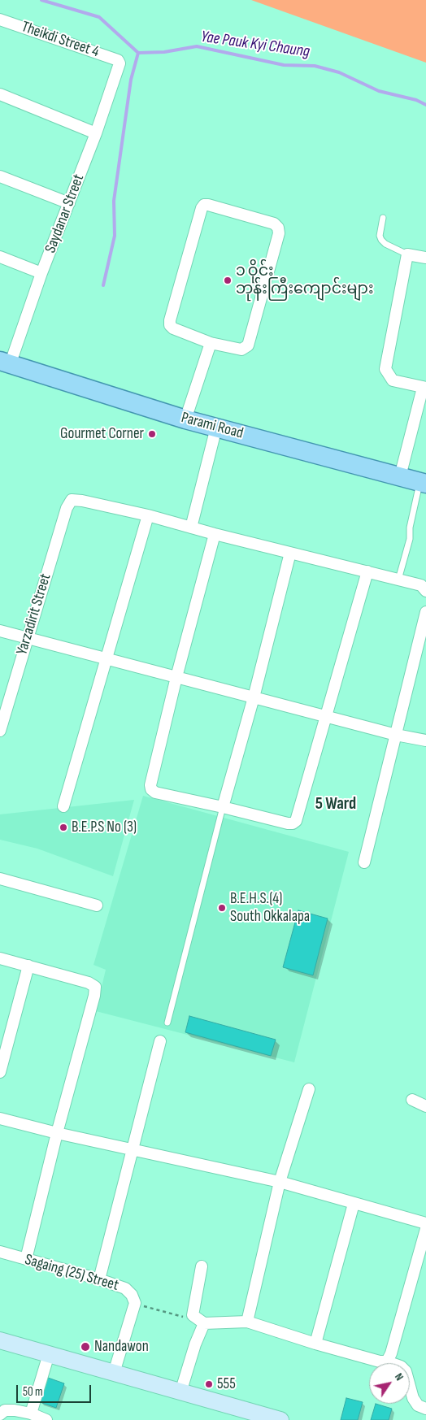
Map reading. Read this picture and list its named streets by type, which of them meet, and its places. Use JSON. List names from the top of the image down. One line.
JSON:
{"streets":{"main road":["Parami Road"],"street":["Theikdi Street 4","Saydanar Street","Yarzadirit Street","Sagaing (25) Street"]},"crossings":[["Theikdi Street 4","Saydanar Street"],["Saydanar Street","Parami Road"]],"districts":["5 Ward"],"water":["Yae Pauk Kyi Chaung"],"places":["၁ ဝိုင်း ဘုန်းကြီးကျောင်းများ","Gourmet Corner","B.E.P.S No (3)","B.E.H.S.(4) South Okkalapa","Nandawon","555"],"scale_bar":"50 m","north":"top right"}
